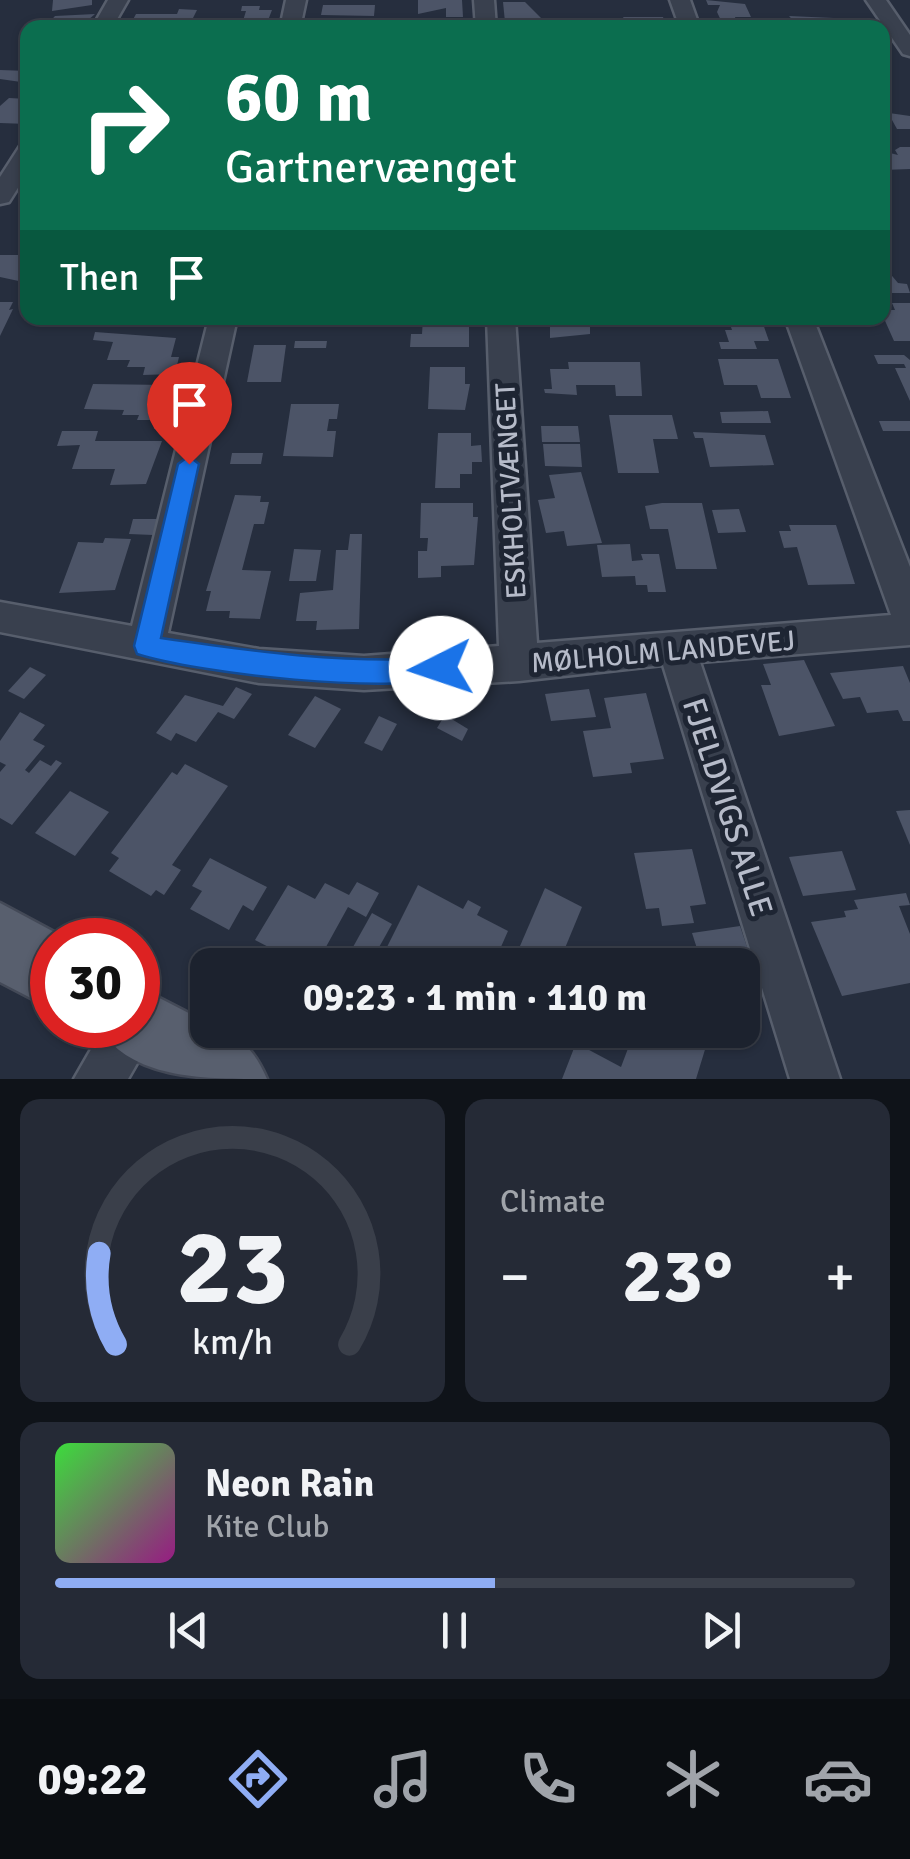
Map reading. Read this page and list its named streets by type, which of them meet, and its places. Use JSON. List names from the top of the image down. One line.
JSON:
{"streets":{"street":["ESKHOLTVÆNGET","MØLHOLM LANDEVEJ","FJELDVIGS ALLE"]},"crossings":[["ESKHOLTVÆNGET","MØLHOLM LANDEVEJ"],["MØLHOLM LANDEVEJ","FJELDVIGS ALLE"]],"page":{"turn":["60 m","Gartnervænget"],"then":"Then","limit":"30","trip":"09:23 · 1 min · 110 m","tile":"Climate","heat":["−","23°","+"],"song":["Neon Rain","Kite Club"],"tabs":"09:22","gauge":["23","km/h"]}}
